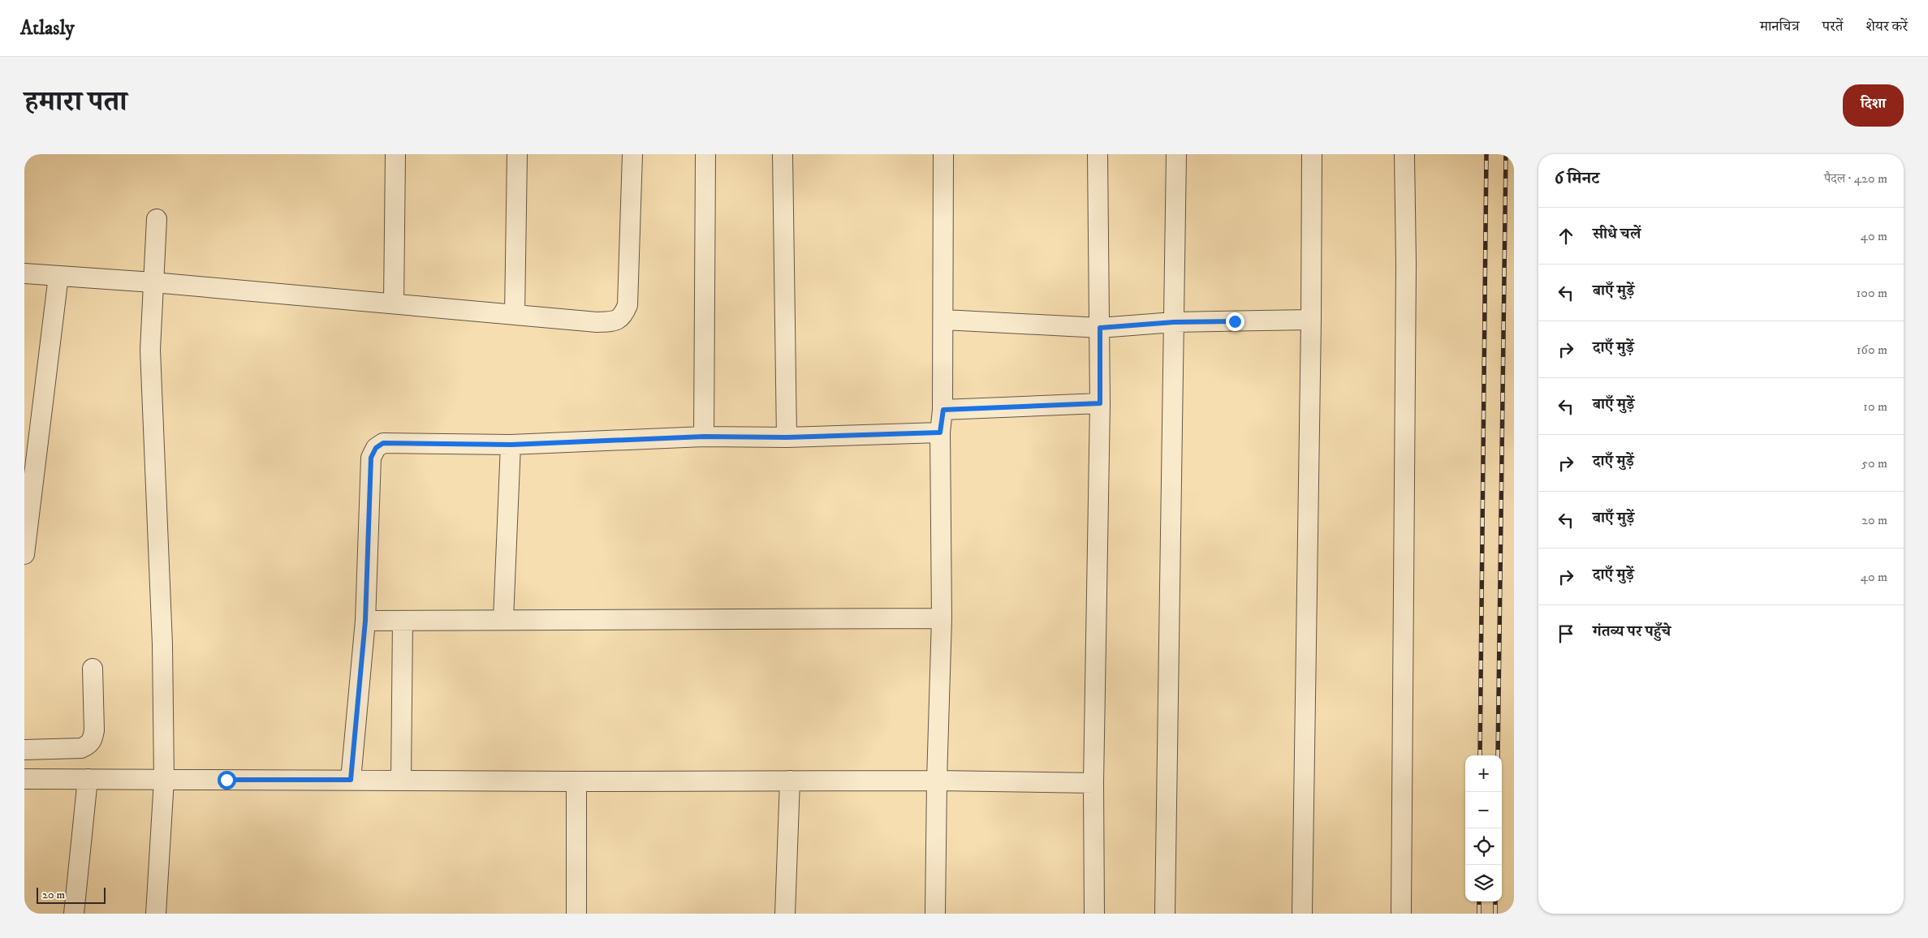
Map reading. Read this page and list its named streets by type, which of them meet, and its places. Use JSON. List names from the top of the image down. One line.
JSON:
{"scale_bar":"20 m","page":{"header":"Atlasly","nav":["मानचित्र","परतें","शेयर करें"],"title":"हमारा पता","buttons":"दिशा","heading":["6 मिनट","पैदल · 420 m"],"list":[["सीधे चलें","40 m"],["बाएँ मुड़ें","100 m"],["दाएँ मुड़ें","160 m"],["बाएँ मुड़ें","10 m"],["दाएँ मुड़ें","50 m"],["बाएँ मुड़ें","20 m"],["दाएँ मुड़ें","40 m"],"गंतव्य पर पहुँचे"],"map_buttons":["+","−"],"scale":"20 m"}}
